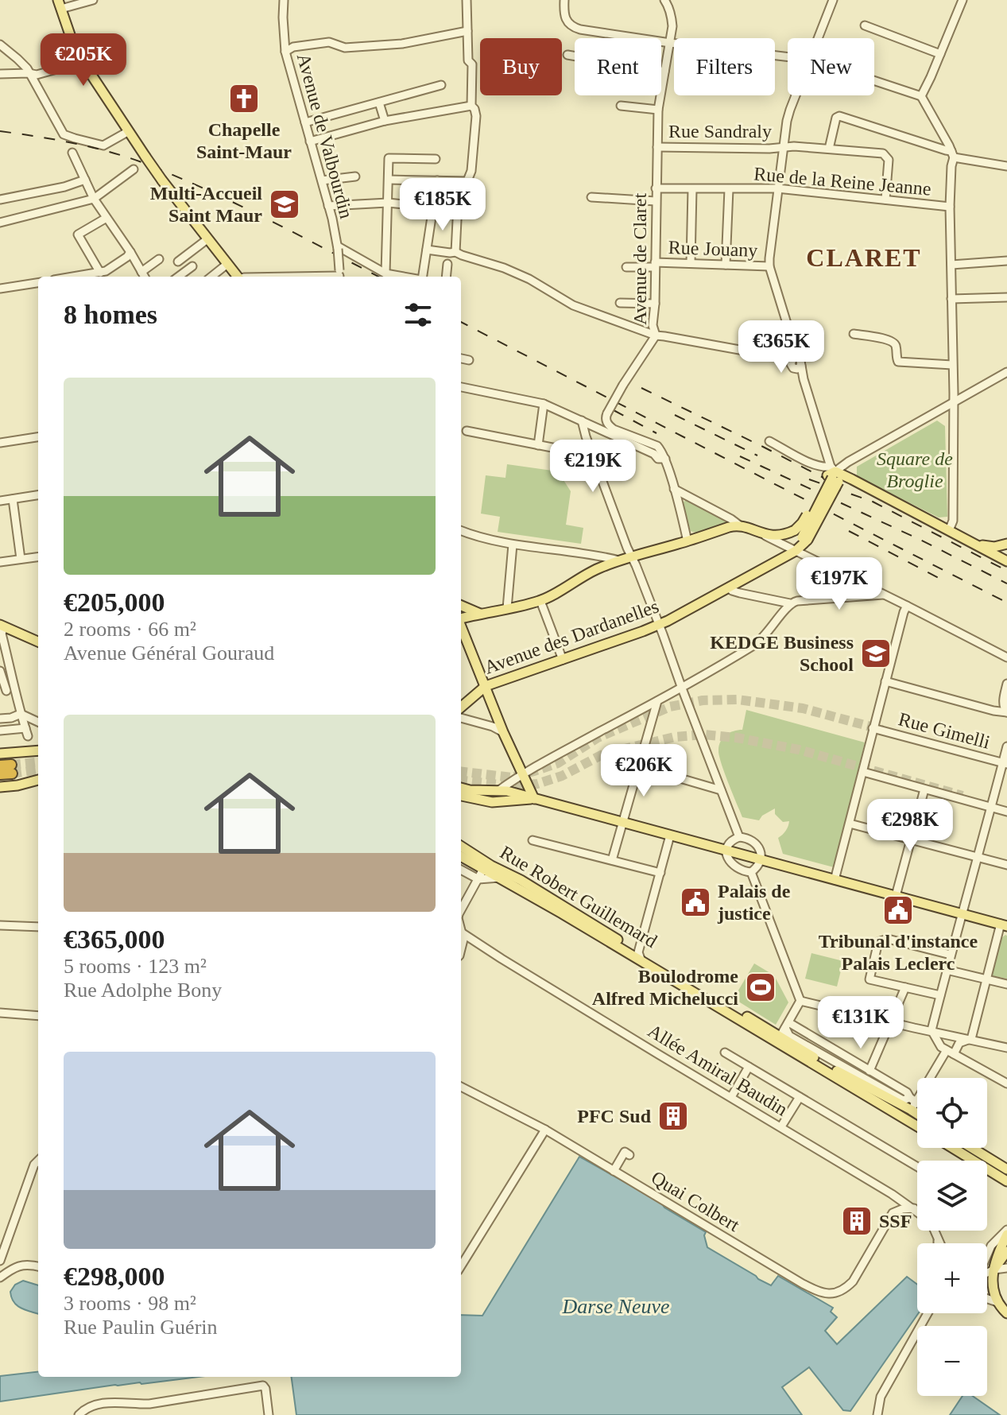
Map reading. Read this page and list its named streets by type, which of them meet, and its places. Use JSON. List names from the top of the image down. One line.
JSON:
{"streets":{"main road":["Avenue des Dardanelles","Rue Robert Guillemard"],"street":["Rue Sandraly","Avenue de Valbourdin","Rue de la Reine Jeanne","Rue Jouany","Avenue de Claret","Rue Gimelli","Allée Amiral Baudin","Quai Colbert"]},"crossings":[["Rue Sandraly","Rue de la Reine Jeanne"],["Rue Sandraly","Avenue de Claret"],["Rue de la Reine Jeanne","Avenue de Claret"],["Rue Jouany","Avenue de Claret"]],"districts":["CLARET"],"water":["Darse Neuve"],"parks":["Square de Broglie"],"places":{"church":["Chapelle Saint-Maur"],"school or university":["Multi-Accueil Saint Maur","KEDGE Business School"],"public building":["Palais de justice","Tribunal d'instance Palais Leclerc"],"sports":["Boulodrome Alfred Michelucci"],"building":["PFC Sud","SSF"]},"page":{"price":["€205K","€185K","€365K","€219K","€197K","€206K","€298K","€131K"],"chip":["Buy","Rent","Filters","New"],"heading":"8 homes","list":[{"name":"€205,000","note":"2 rooms · 66 m² · Avenue Général Gouraud"},{"name":"€365,000","note":"5 rooms · 123 m² · Rue Adolphe Bony"},{"name":"€298,000","note":"3 rooms · 98 m² · Rue Paulin Guérin"}],"map_buttons":["+","−"]}}
